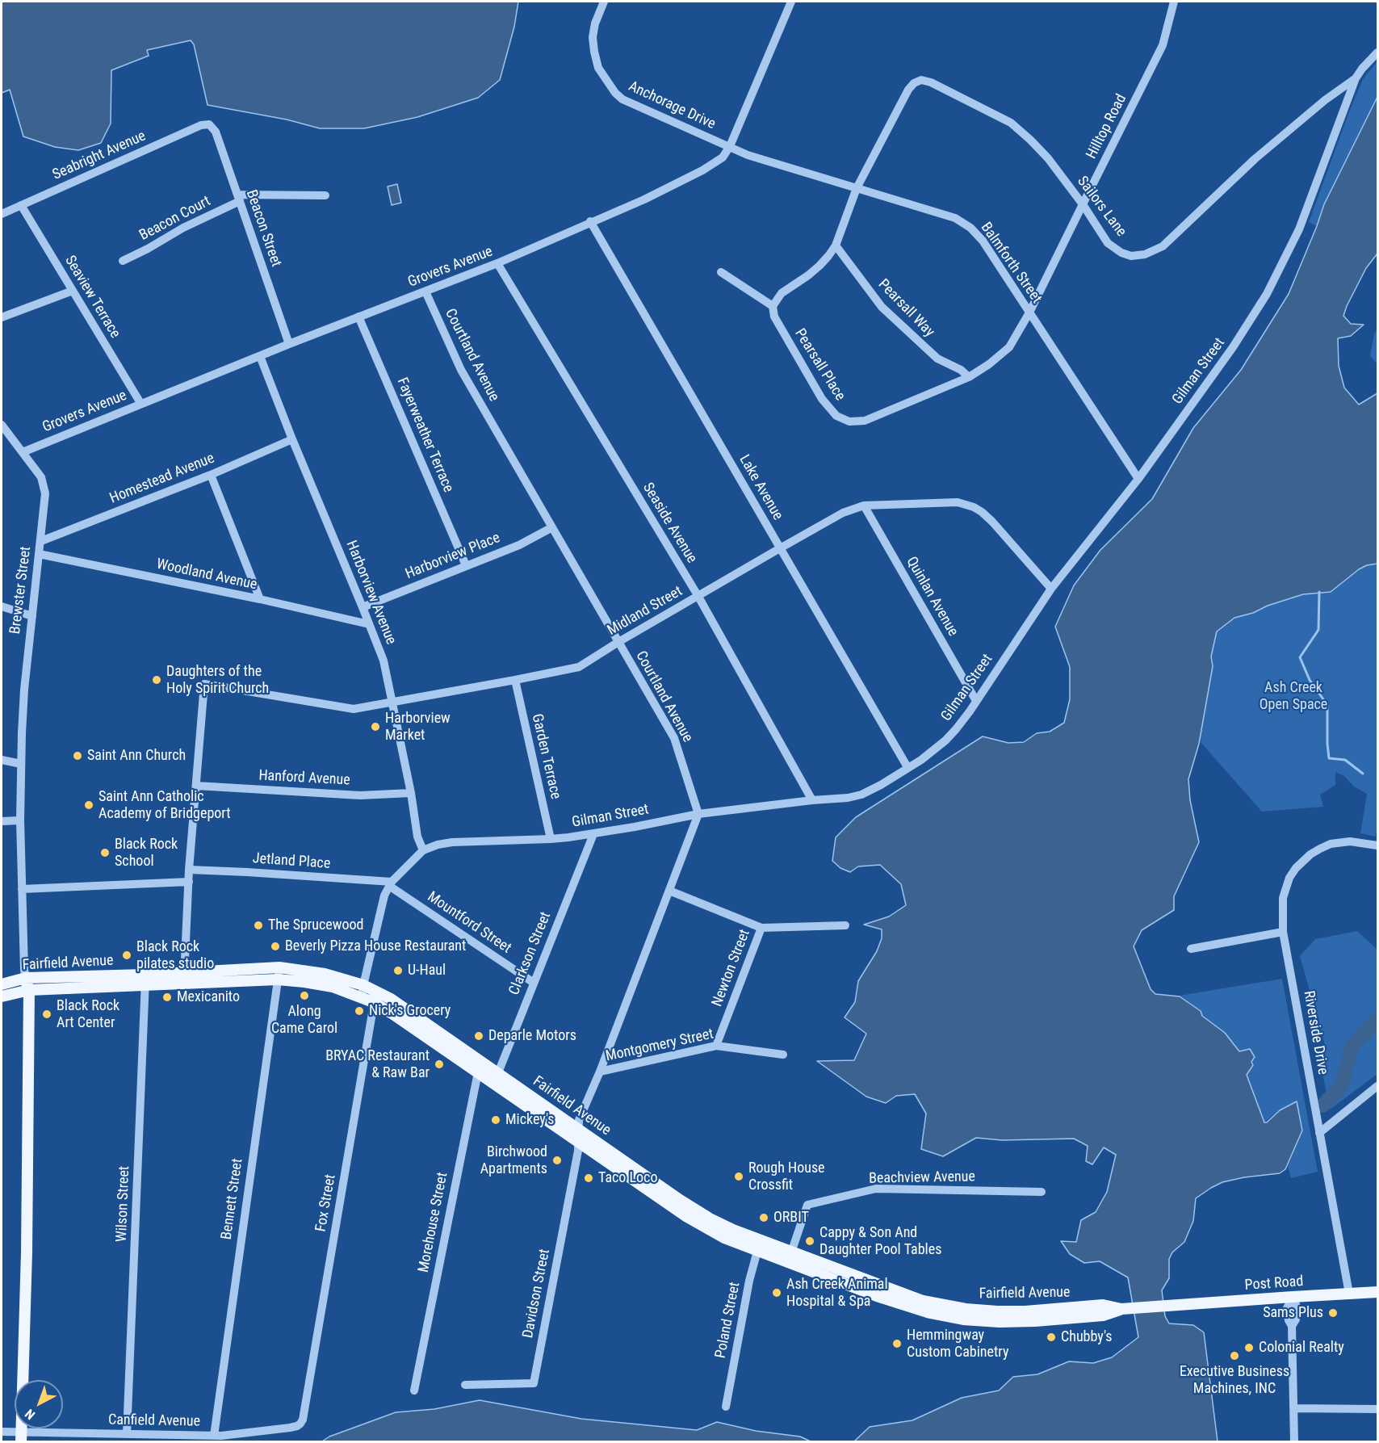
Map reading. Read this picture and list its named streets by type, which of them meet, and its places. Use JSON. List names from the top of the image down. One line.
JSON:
{"streets":{"main road":["Brewster Street","Fairfield Avenue","Post Road"],"street":["Anchorage Drive","Hilltop Road","Seabright Avenue","Sailors Lane","Beacon Court","Beacon Street","Balmforth Street","Grovers Avenue","Seaview Terrace","Pearsall Way","Courtland Avenue","Pearsall Place","Gilman Street","Fayerweather Terrace","Homestead Avenue","Lake Avenue","Seaside Avenue","Harborview Place","Woodland Avenue","Harborview Avenue","Quinlan Avenue","Midland Street","Garden Terrace","Hanford Avenue","Jetland Place","Mountford Street","Clarkson Street","Newton Street","Riverside Drive","Montgomery Street","Beachview Avenue","Bennett Street","Fox Street","Wilson Street","Morehouse Street","Davidson Street","Poland Street","Canfield Avenue"]},"crossings":[["Anchorage Drive","Balmforth Street"],["Anchorage Drive","Grovers Avenue"],["Hilltop Road","Sailors Lane"],["Hilltop Road","Balmforth Street"],["Hilltop Road","Pearsall Place"],["Seabright Avenue","Beacon Street"],["Seabright Avenue","Seaview Terrace"],["Sailors Lane","Balmforth Street"],["Sailors Lane","Gilman Street"],["Beacon Court","Beacon Street"],["Beacon Street","Grovers Avenue"],["Balmforth Street","Grovers Avenue"],["Balmforth Street","Pearsall Place"],["Balmforth Street","Gilman Street"],["Grovers Avenue","Seaview Terrace"],["Grovers Avenue","Courtland Avenue"],["Grovers Avenue","Fayerweather Terrace"],["Grovers Avenue","Lake Avenue"],["Grovers Avenue","Seaside Avenue"],["Grovers Avenue","Brewster Street"],["Grovers Avenue","Harborview Avenue"],["Pearsall Way","Pearsall Place"],["Courtland Avenue","Gilman Street"],["Courtland Avenue","Harborview Place"],["Courtland Avenue","Midland Street"],["Gilman Street","Lake Avenue"],["Gilman Street","Seaside Avenue"],["Gilman Street","Harborview Avenue"],["Gilman Street","Quinlan Avenue"],["Gilman Street","Midland Street"],["Gilman Street","Garden Terrace"],["Gilman Street","Jetland Place"],["Gilman Street","Mountford Street"],["Gilman Street","Clarkson Street"],["Gilman Street","Fairfield Avenue"],["Fayerweather Terrace","Harborview Place"],["Homestead Avenue","Brewster Street"],["Homestead Avenue","Harborview Avenue"],["Lake Avenue","Midland Street"],["Seaside Avenue","Midland Street"],["Harborview Place","Harborview Avenue"],["Woodland Avenue","Brewster Street"],["Woodland Avenue","Harborview Avenue"],["Brewster Street","Fairfield Avenue"],["Brewster Street","Canfield Avenue"],["Harborview Avenue","Midland Street"],["Harborview Avenue","Hanford Avenue"],["Quinlan Avenue","Midland Street"],["Midland Street","Garden Terrace"],["Midland Street","Hanford Avenue"],["Jetland Place","Mountford Street"],["Mountford Street","Clarkson Street"],["Clarkson Street","Fairfield Avenue"],["Fairfield Avenue","Beachview Avenue"],["Fairfield Avenue","Bennett Street"],["Fairfield Avenue","Fox Street"],["Fairfield Avenue","Wilson Street"],["Fairfield Avenue","Morehouse Street"],["Fairfield Avenue","Post Road"],["Fairfield Avenue","Davidson Street"],["Fairfield Avenue","Poland Street"],["Newton Street","Montgomery Street"],["Riverside Drive","Post Road"],["Bennett Street","Canfield Avenue"],["Fox Street","Canfield Avenue"],["Wilson Street","Canfield Avenue"]],"parks":["Ash Creek Open Space"],"places":["Daughters of the Holy Spirit Church","Harborview Market","Saint Ann Church","Saint Ann Catholic Academy of Bridgeport","Black Rock School","The Sprucewood","Beverly Pizza House Restaurant","Black Rock pilates studio","U-Haul","Along Came Carol","Mexicanito","Nick's Grocery","Black Rock Art Center","Deparle Motors","BRYAC Restaurant & Raw Bar","Mickey's","Birchwood Apartments","Rough House Crossfit","Taco Loco","ORBIT","Cappy & Son And Daughter Pool Tables","Ash Creek Animal Hospital & Spa","Sams Plus","Chubby's","Hemmingway Custom Cabinetry","Colonial Realty","Executive Business Machines, INC"],"north":"bottom left"}
